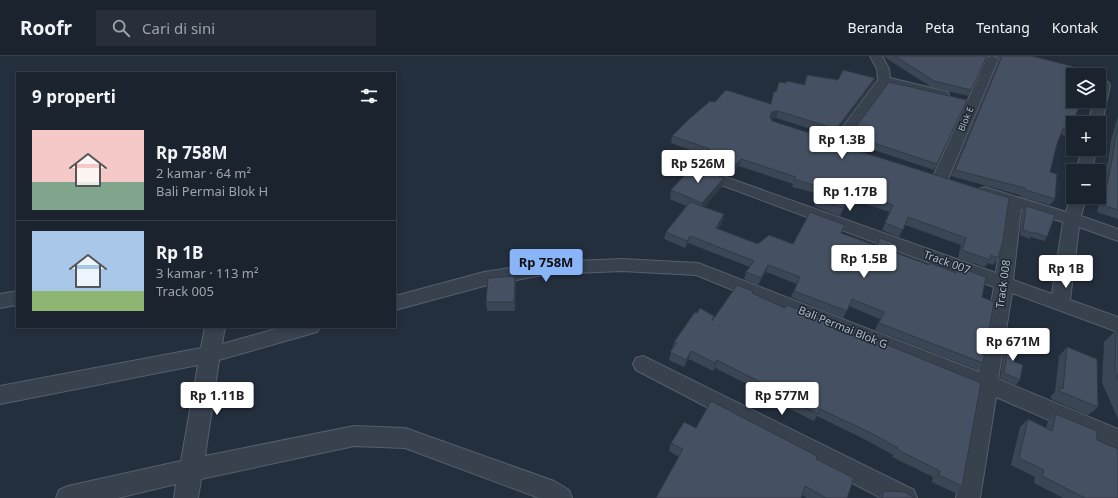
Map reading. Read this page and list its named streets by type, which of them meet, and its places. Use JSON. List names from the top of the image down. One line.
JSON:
{"streets":{"street":["Blok E","Track 007","Track 008","Bali Permai Blok G"]},"crossings":[["Track 007","Track 008"],["Track 008","Bali Permai Blok G"]],"page":{"header":"Roofr","search":"Cari di sini","nav":["Beranda","Peta","Tentang","Kontak"],"map_buttons":["+","−"],"heading":"9 properti","list":[{"name":"Rp 758M","note":"2 kamar · 64 m² · Bali Permai Blok H"},{"name":"Rp 1B","note":"3 kamar · 113 m² · Track 005"}],"price":["Rp 1.3B","Rp 526M","Rp 1.17B","Rp 1.5B","Rp 758M","Rp 1B","Rp 671M","Rp 1.11B","Rp 577M"]}}
